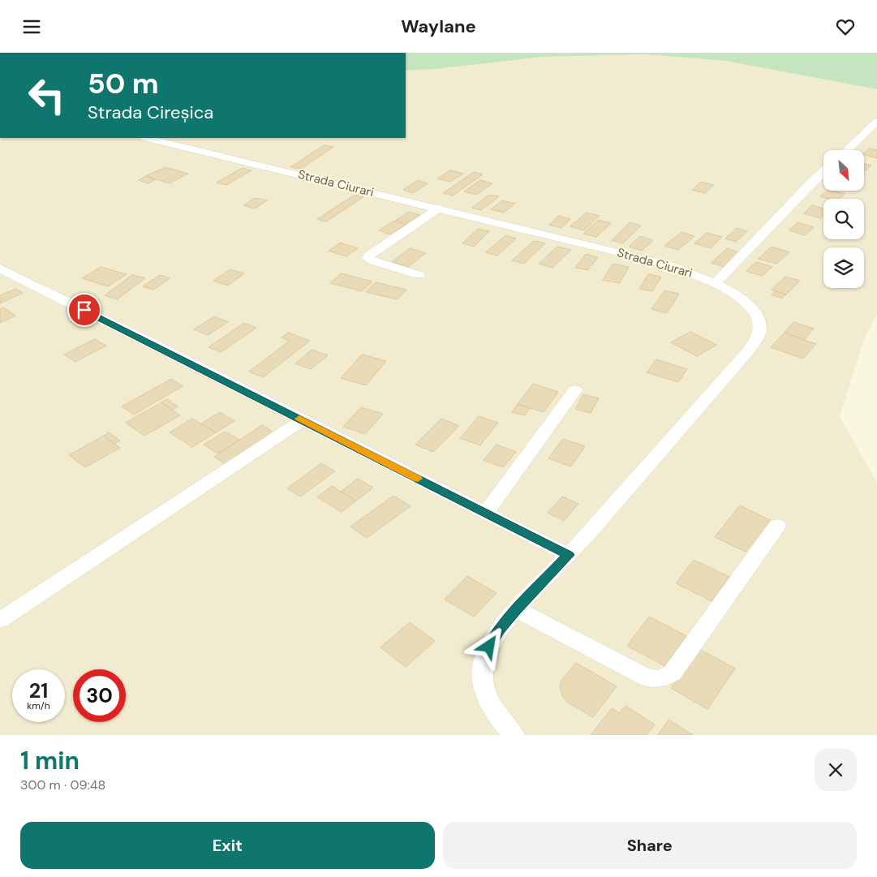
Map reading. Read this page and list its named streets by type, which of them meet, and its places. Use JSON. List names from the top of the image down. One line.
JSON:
{"streets":{"street":["Strada Ciurari"]},"north":"bottom right","page":{"header":"Waylane","turn":["50 m","Strada Cireșica"],"speed":"21 km/h","limit":"30","heading":["1 min","300 m · 09:48"],"buttons":["Exit","Share"]}}
